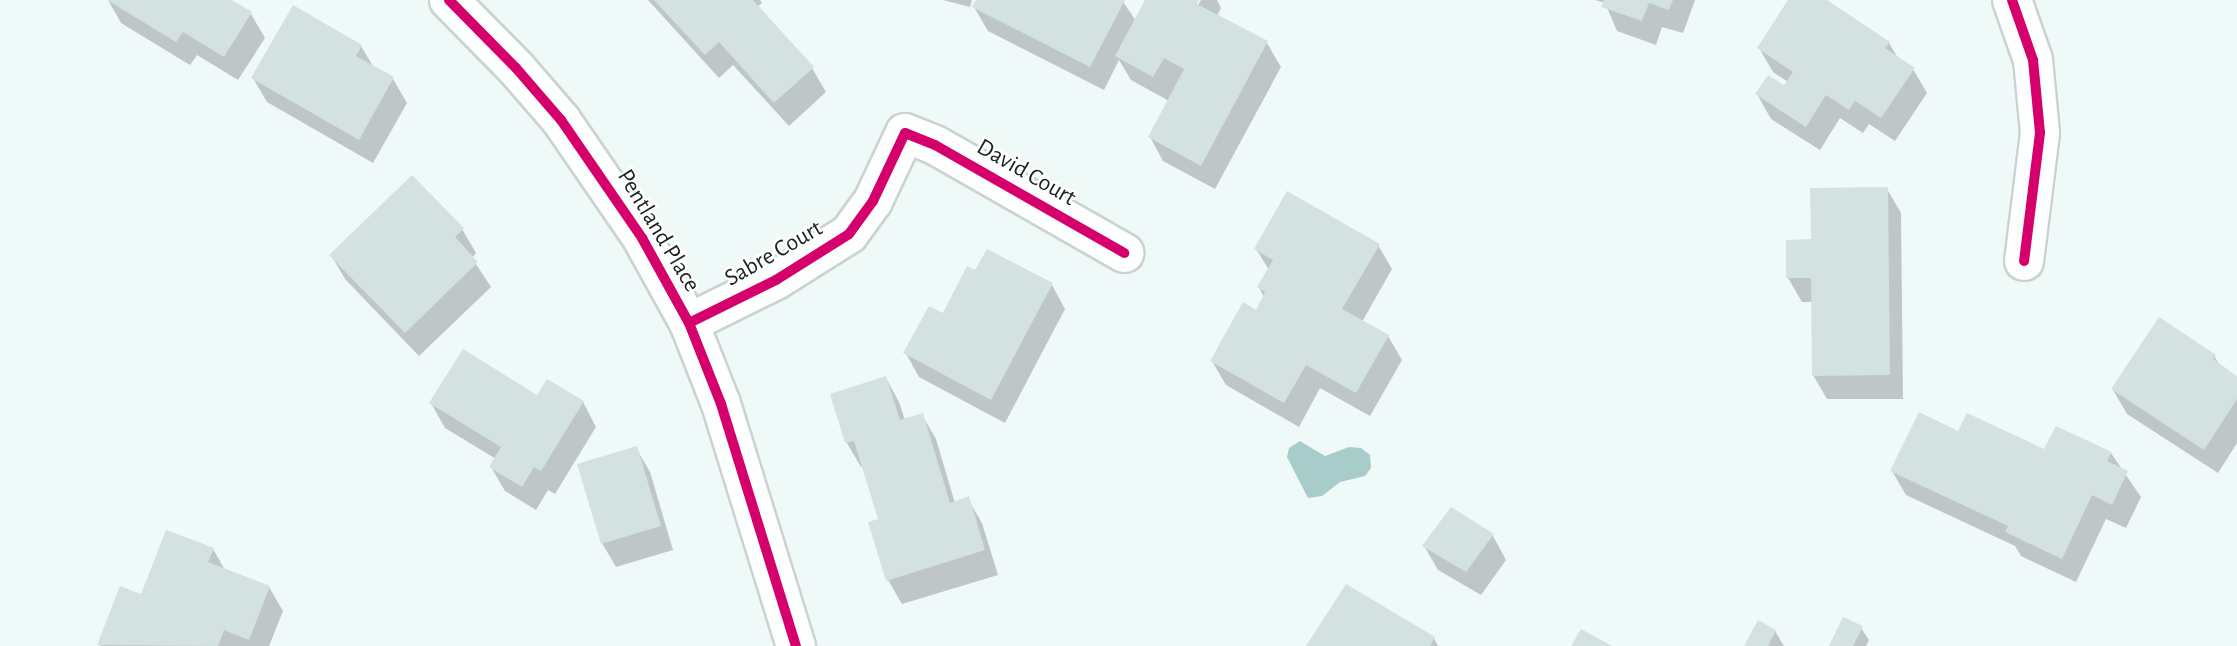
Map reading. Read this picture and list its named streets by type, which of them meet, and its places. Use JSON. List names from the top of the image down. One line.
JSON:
{"streets":{"street":["David Court","Pentland Place","Sabre Court"]},"crossings":[["David Court","Sabre Court"],["Pentland Place","Sabre Court"]]}
